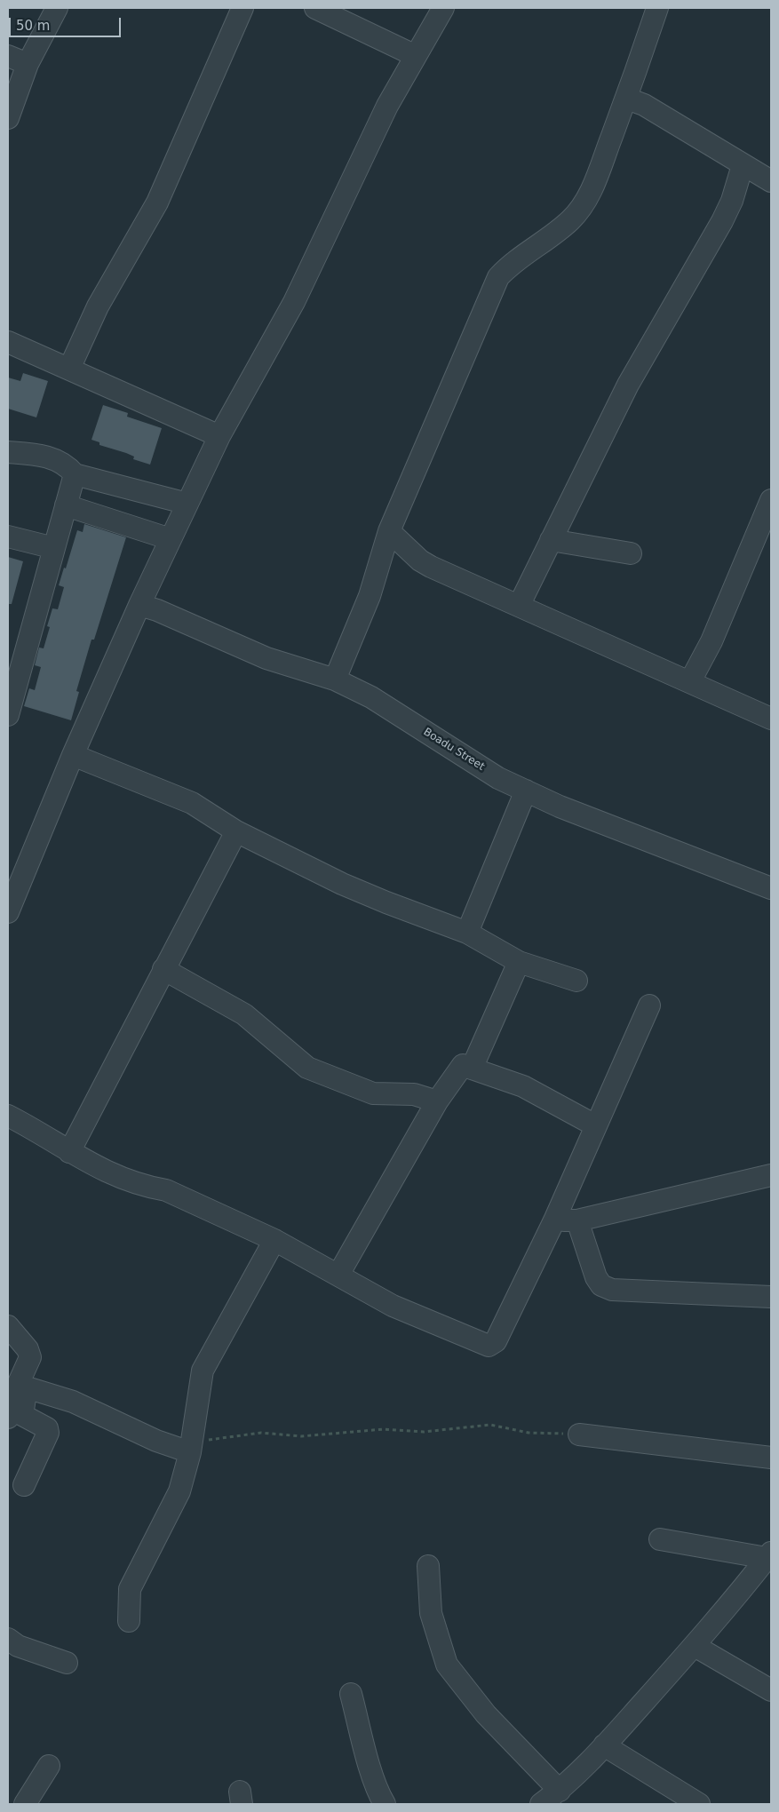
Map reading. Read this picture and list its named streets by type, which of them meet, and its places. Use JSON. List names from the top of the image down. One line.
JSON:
{"streets":{"street":["Boadu Street"]},"scale_bar":"50 m"}
